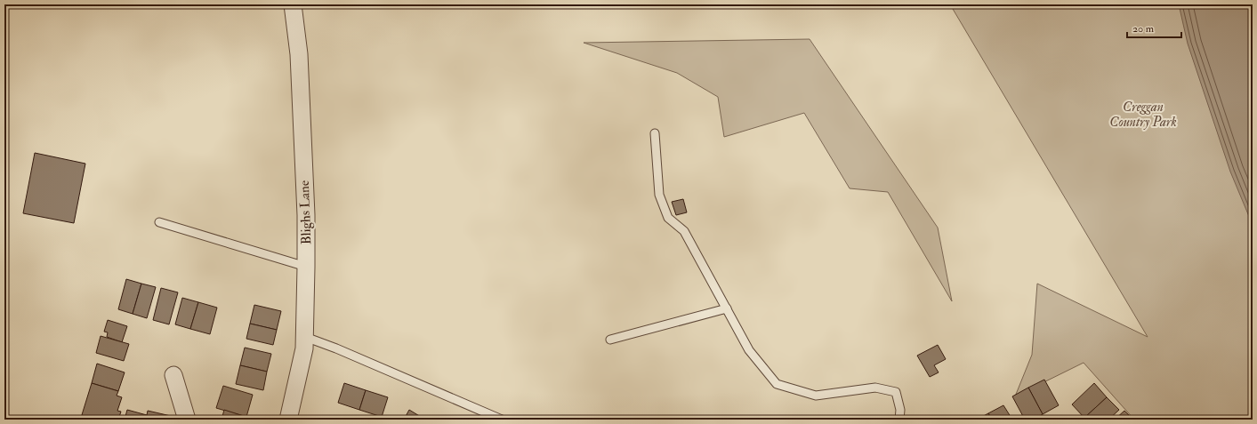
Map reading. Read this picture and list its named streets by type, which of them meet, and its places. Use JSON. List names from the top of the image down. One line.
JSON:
{"streets":{"street":["Blighs Lane"]},"parks":["Creggan Country Park"],"scale_bar":"20 m"}
